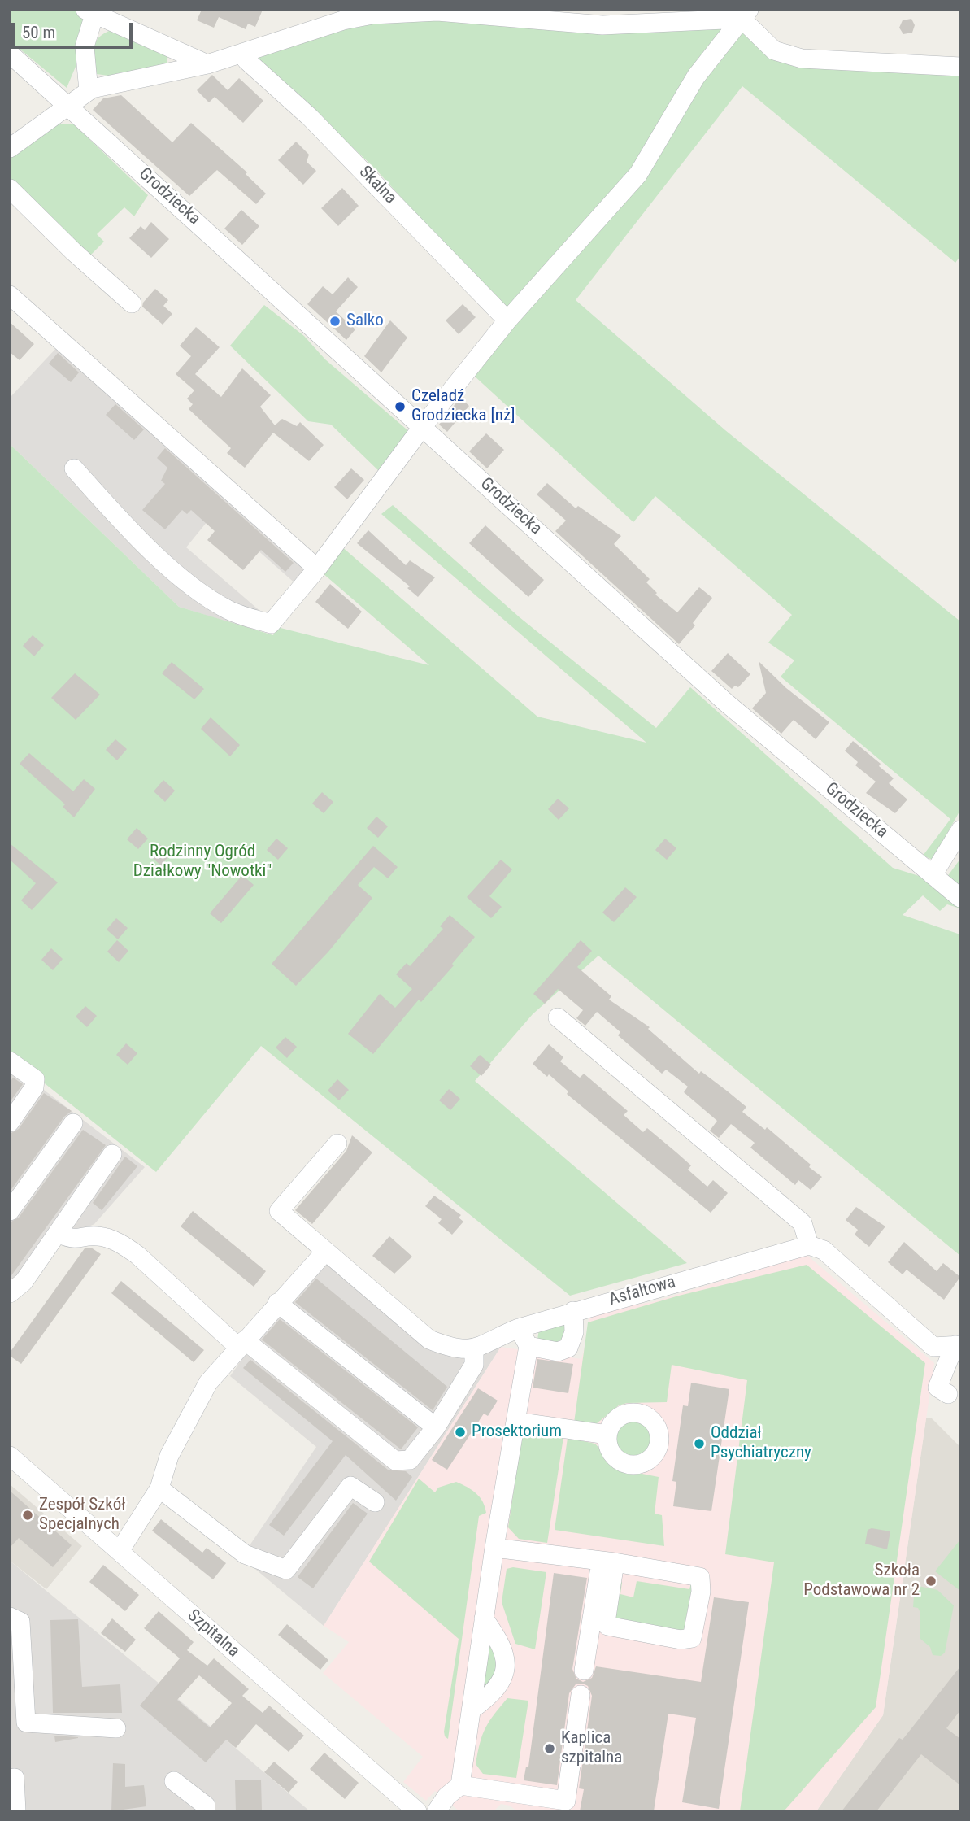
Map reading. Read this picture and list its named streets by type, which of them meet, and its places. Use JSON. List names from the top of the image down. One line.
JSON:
{"streets":{"street":["Skalna","Grodziecka","Asfaltowa","Szpitalna"]},"parks":["Rodzinny Ogród Działkowy \"Nowotki\""],"places":["Salko","Czeladź Grodziecka [nż]","Prosektorium","Oddział Psychiatryczny","Zespół Szkół Specjalnych","Szkoła Podstawowa nr 2","Kaplica szpitalna"],"scale_bar":"50 m"}
